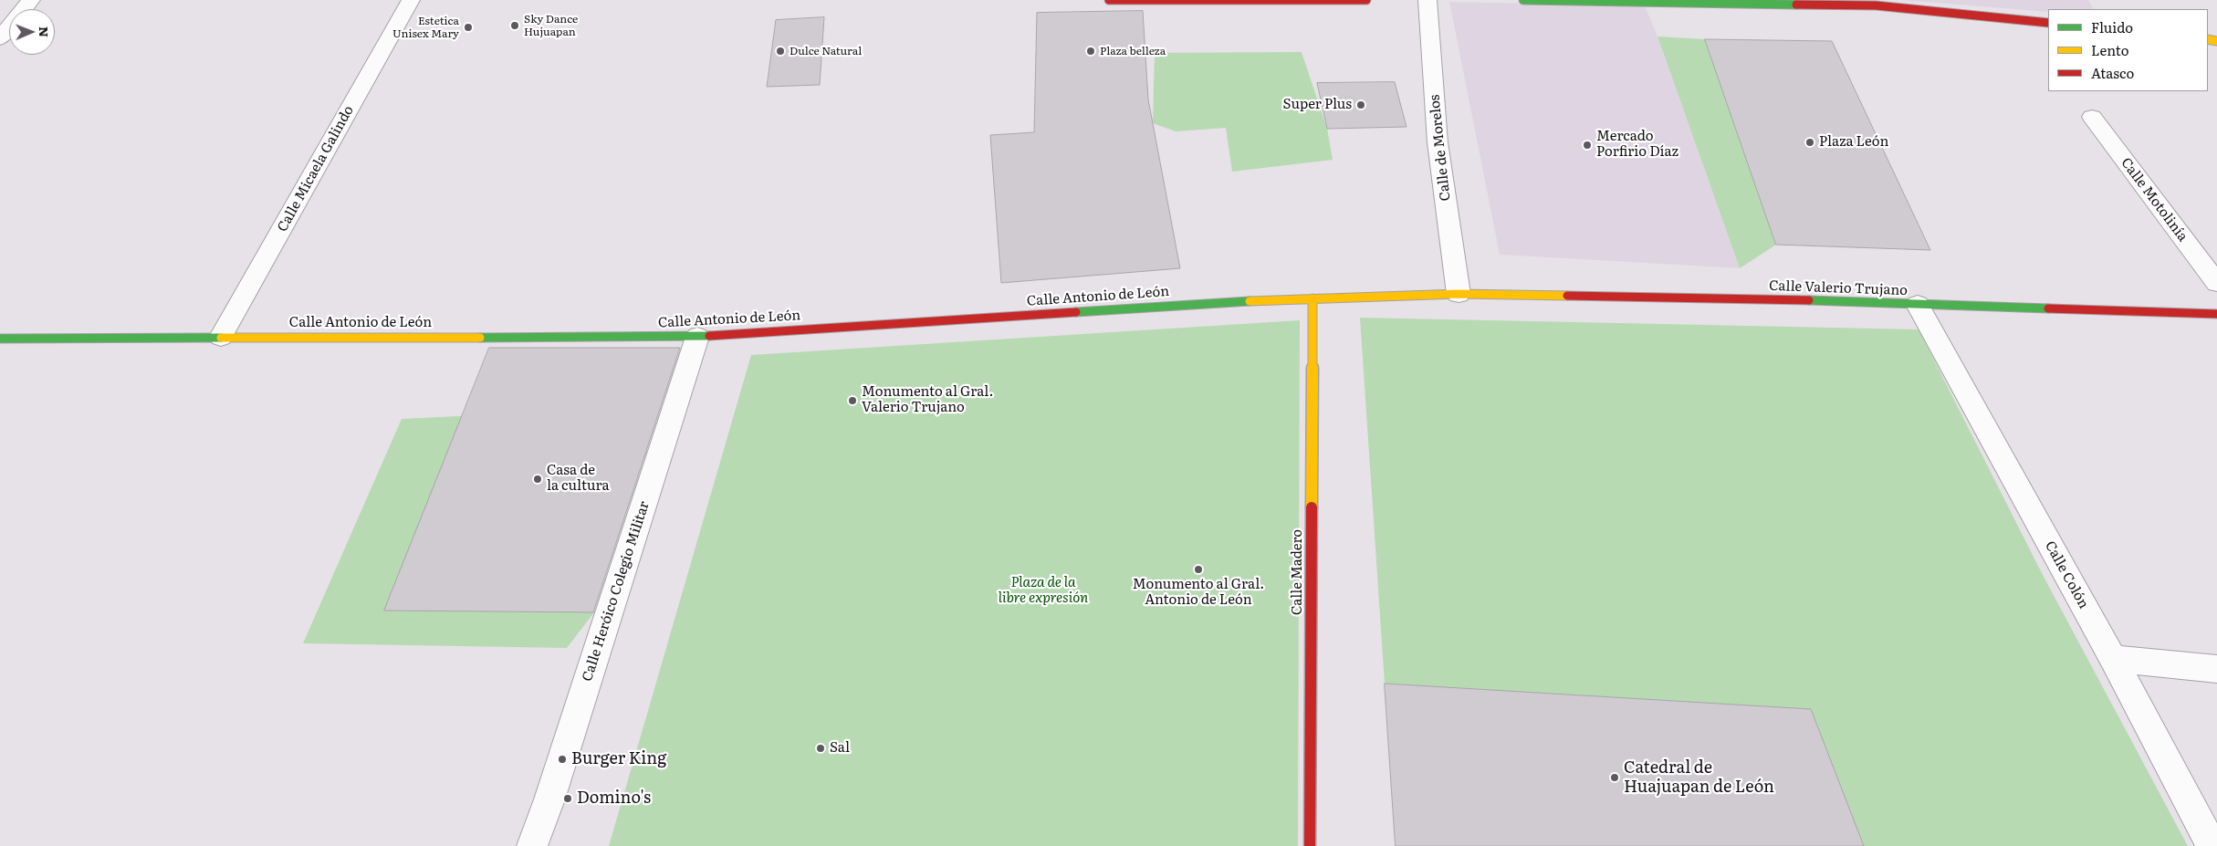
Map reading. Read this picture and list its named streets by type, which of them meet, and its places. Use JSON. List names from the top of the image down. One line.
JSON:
{"streets":{"main road":["Calle Valerio Trujano","Calle Antonio de León","Calle Madero"],"street":["Calle de Morelos","Calle Micaela Galindo","Calle Motolinía","Calle Colón","Calle Heróico Colegio Militar"]},"crossings":[["Calle de Morelos","Calle Valerio Trujano"],["Calle de Morelos","Calle Antonio de León"],["Calle Micaela Galindo","Calle Antonio de León"],["Calle Valerio Trujano","Calle Antonio de León"],["Calle Valerio Trujano","Calle Colón"],["Calle Antonio de León","Calle Madero"],["Calle Antonio de León","Calle Heróico Colegio Militar"]],"parks":["Plaza de la libre expresión"],"places":["Sky Dance Hujuapan","Estetica Unisex Mary","Dulce Natural","Plaza belleza","Super Plus","Plaza León","Mercado Porfirio Díaz","Monumento al Gral. Valerio Trujano","Casa de la cultura","Monumento al Gral. Antonio de León","Sal","Burger King","Catedral de Huajuapan de León","Domino's"],"legend":["Fluido","Lento","Atasco"],"north":"right"}
